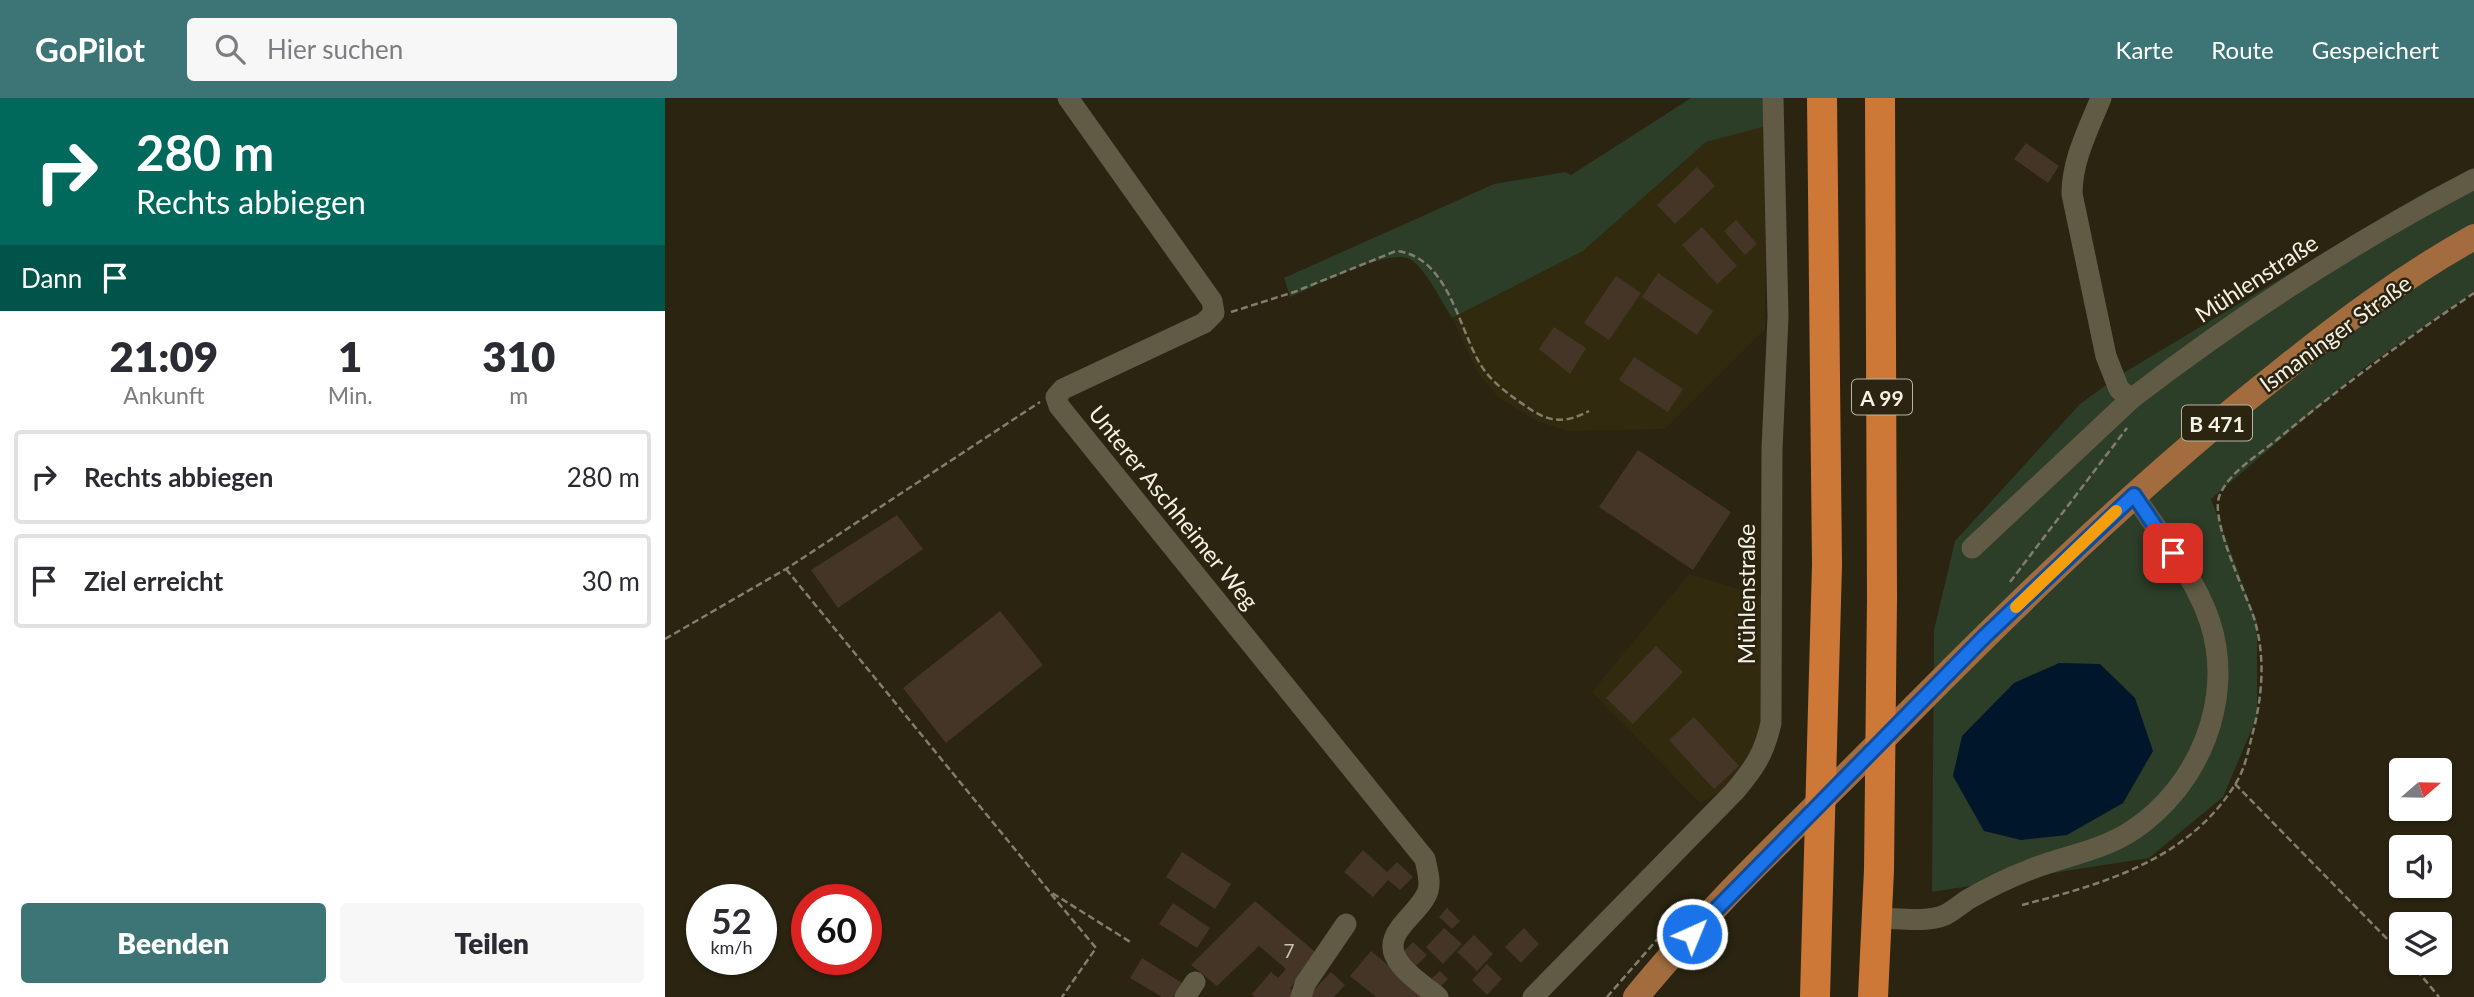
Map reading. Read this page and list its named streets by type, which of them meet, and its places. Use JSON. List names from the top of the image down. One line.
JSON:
{"streets":{"highway":["A 99"],"main road":["Ismaninger Straße","B 471"],"street":["Mühlenstraße","Unterer Aschheimer Weg"]},"house_numbers":["7"],"north":"right","page":{"header":"GoPilot","search":"Hier suchen","nav":["Karte","Route","Gespeichert"],"turn":["280 m","Rechts abbiegen"],"then":"Dann","eta":["21:09","Ankunft","1","Min.","310","m"],"list":[{"name":"Rechts abbiegen","value":"280 m"},{"name":"Ziel erreicht","value":"30 m"}],"speed":"52 km/h","limit":"60","buttons":["Beenden","Teilen"]}}
